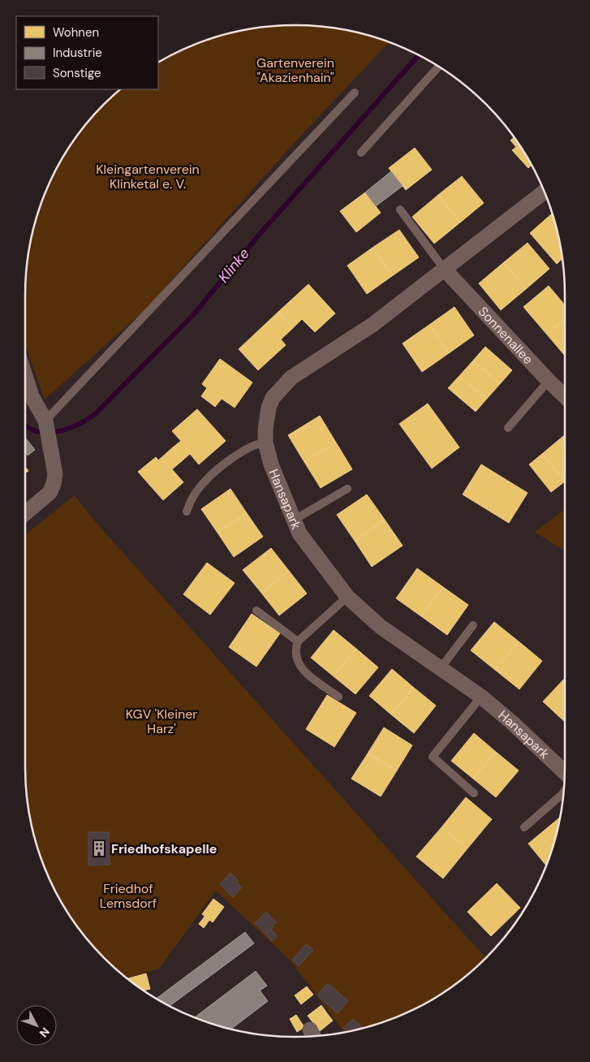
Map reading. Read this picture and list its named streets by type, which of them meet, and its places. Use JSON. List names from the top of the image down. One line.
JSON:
{"streets":{"street":["Sonnenallee","Hansapark"]},"crossings":[["Sonnenallee","Hansapark"]],"water":["Klinke"],"parks":["Gartenverein \"Akazienhain\"","Kleingartenverein Klinketal e. V.","KGV 'Kleiner Harz'","Friedhof Lemsdorf"],"places":{"building":["Friedhofskapelle"]},"legend":["Wohnen","Industrie","Sonstige"],"north":"bottom right"}
